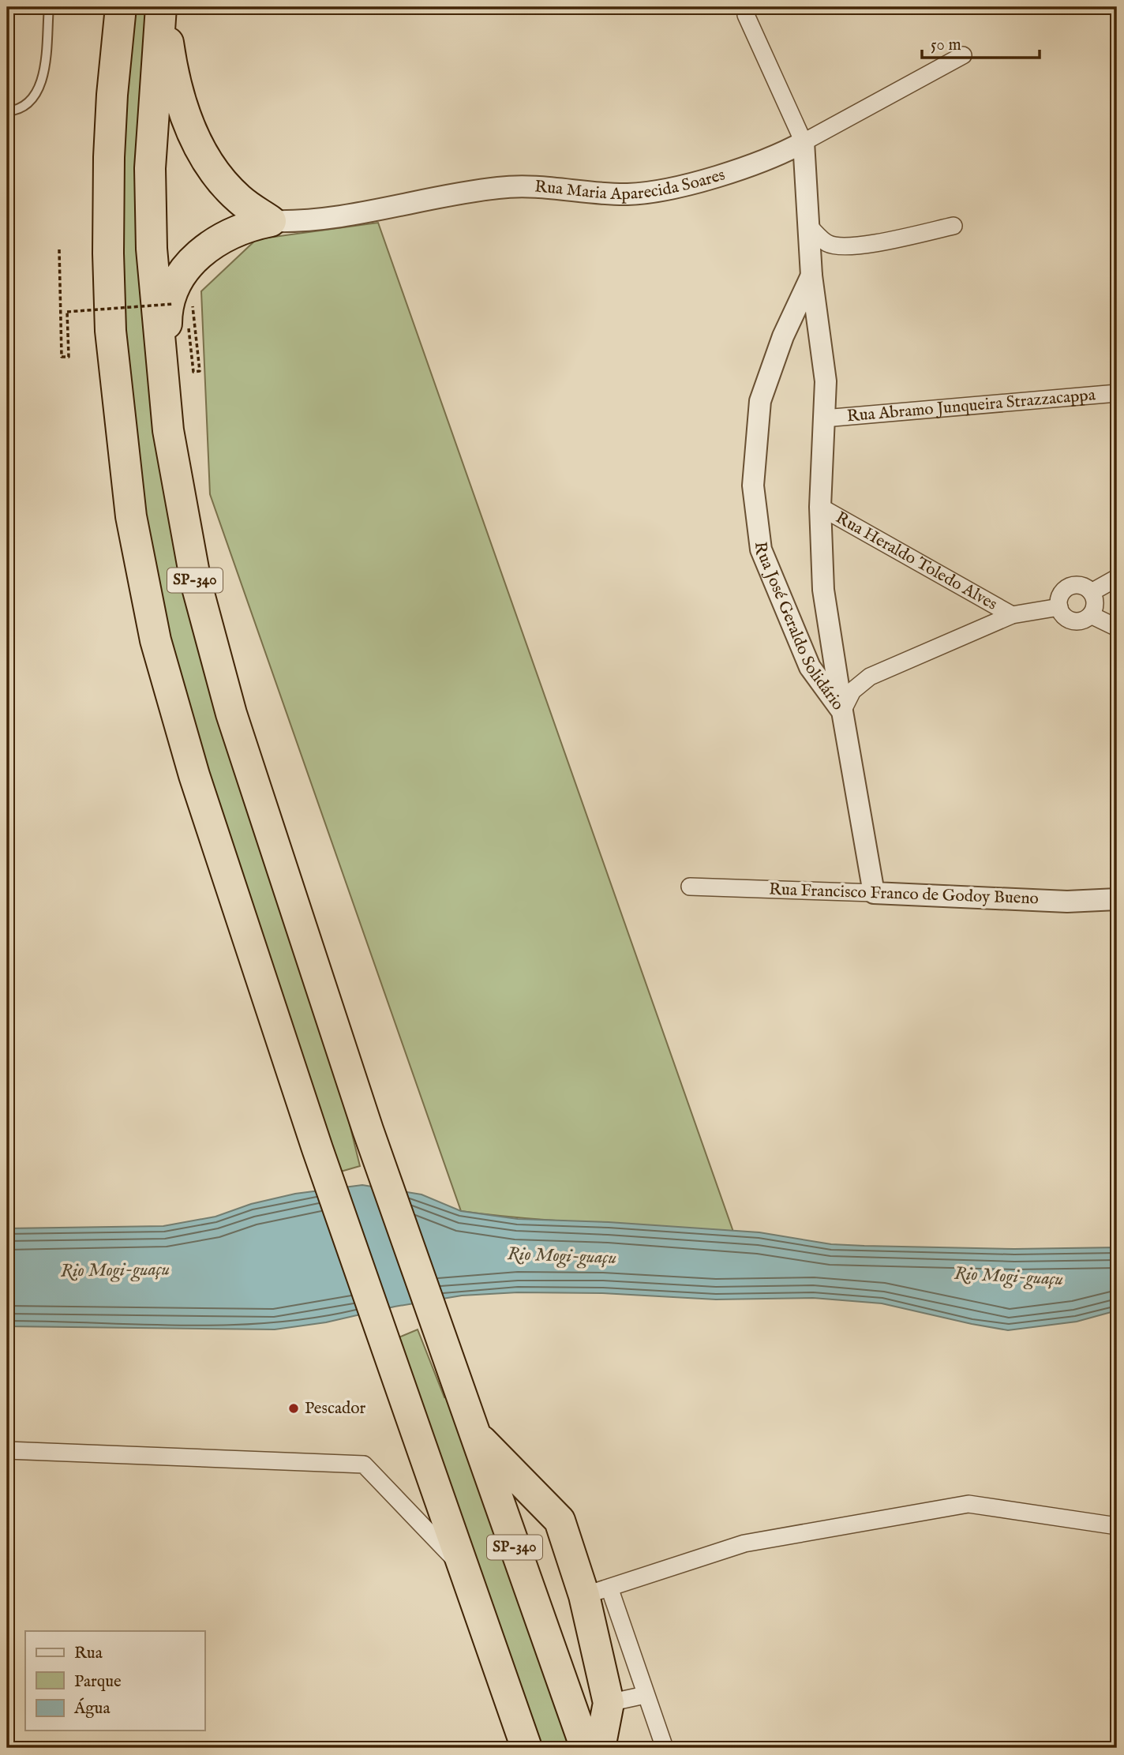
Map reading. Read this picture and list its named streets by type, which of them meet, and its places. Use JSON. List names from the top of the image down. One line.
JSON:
{"streets":{"highway":["SP-340"],"street":["Rua Maria Aparecida Soares","Rua Abramo Junqueira Strazzacappa","Rua Heraldo Toledo Alves","Rua José Geraldo Solidário","Rua Francisco Franco de Godoy Bueno"]},"crossings":[["Rua Maria Aparecida Soares","Rua José Geraldo Solidário"],["Rua Abramo Junqueira Strazzacappa","Rua José Geraldo Solidário"],["Rua Heraldo Toledo Alves","Rua José Geraldo Solidário"]],"water":["Rio Mogi-guaçu"],"places":["Pescador"],"legend":["Rua","Parque","Água"],"scale_bar":"50 m"}
